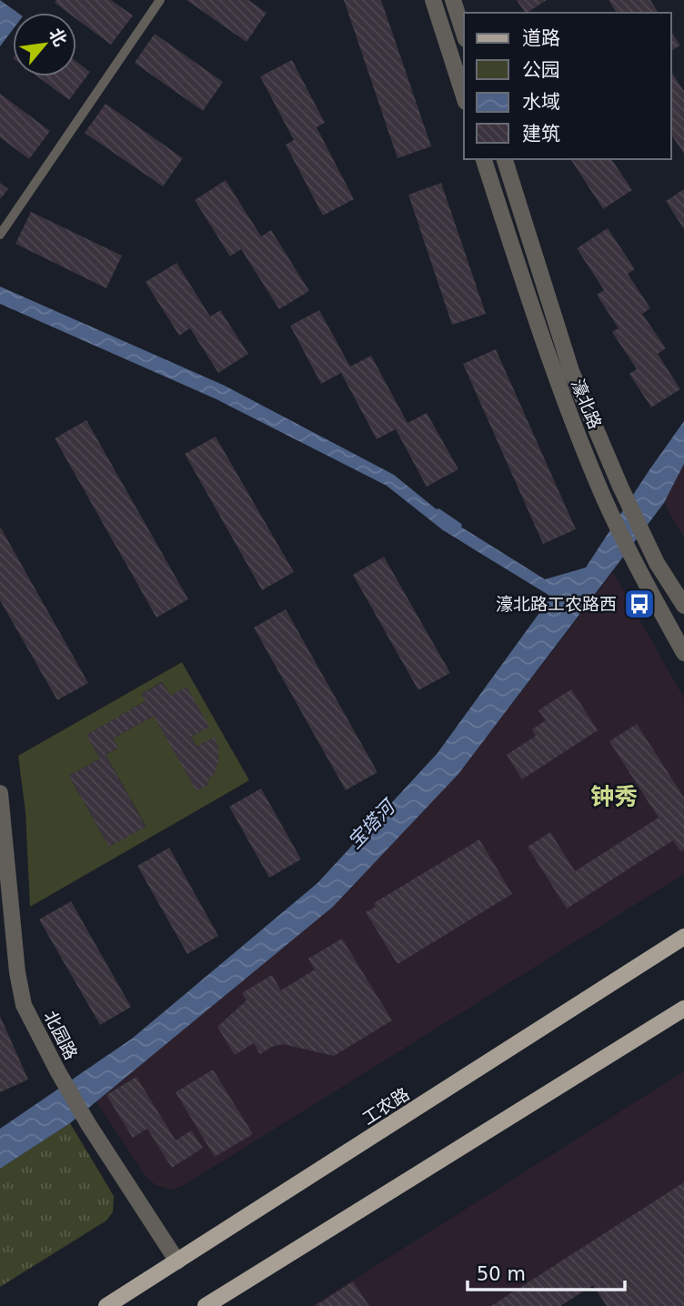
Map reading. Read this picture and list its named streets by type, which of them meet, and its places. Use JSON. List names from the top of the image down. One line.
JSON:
{"streets":{"main road":["工农路"],"street":["濠北路","北园路"]},"crossings":[["北园路","工农路"]],"districts":["钟秀"],"water":["宝塔河"],"places":{"bus stop":["濠北路工农路西"]},"legend":["道路","公园","水域","建筑"],"scale_bar":"50 m","north":"top right"}
